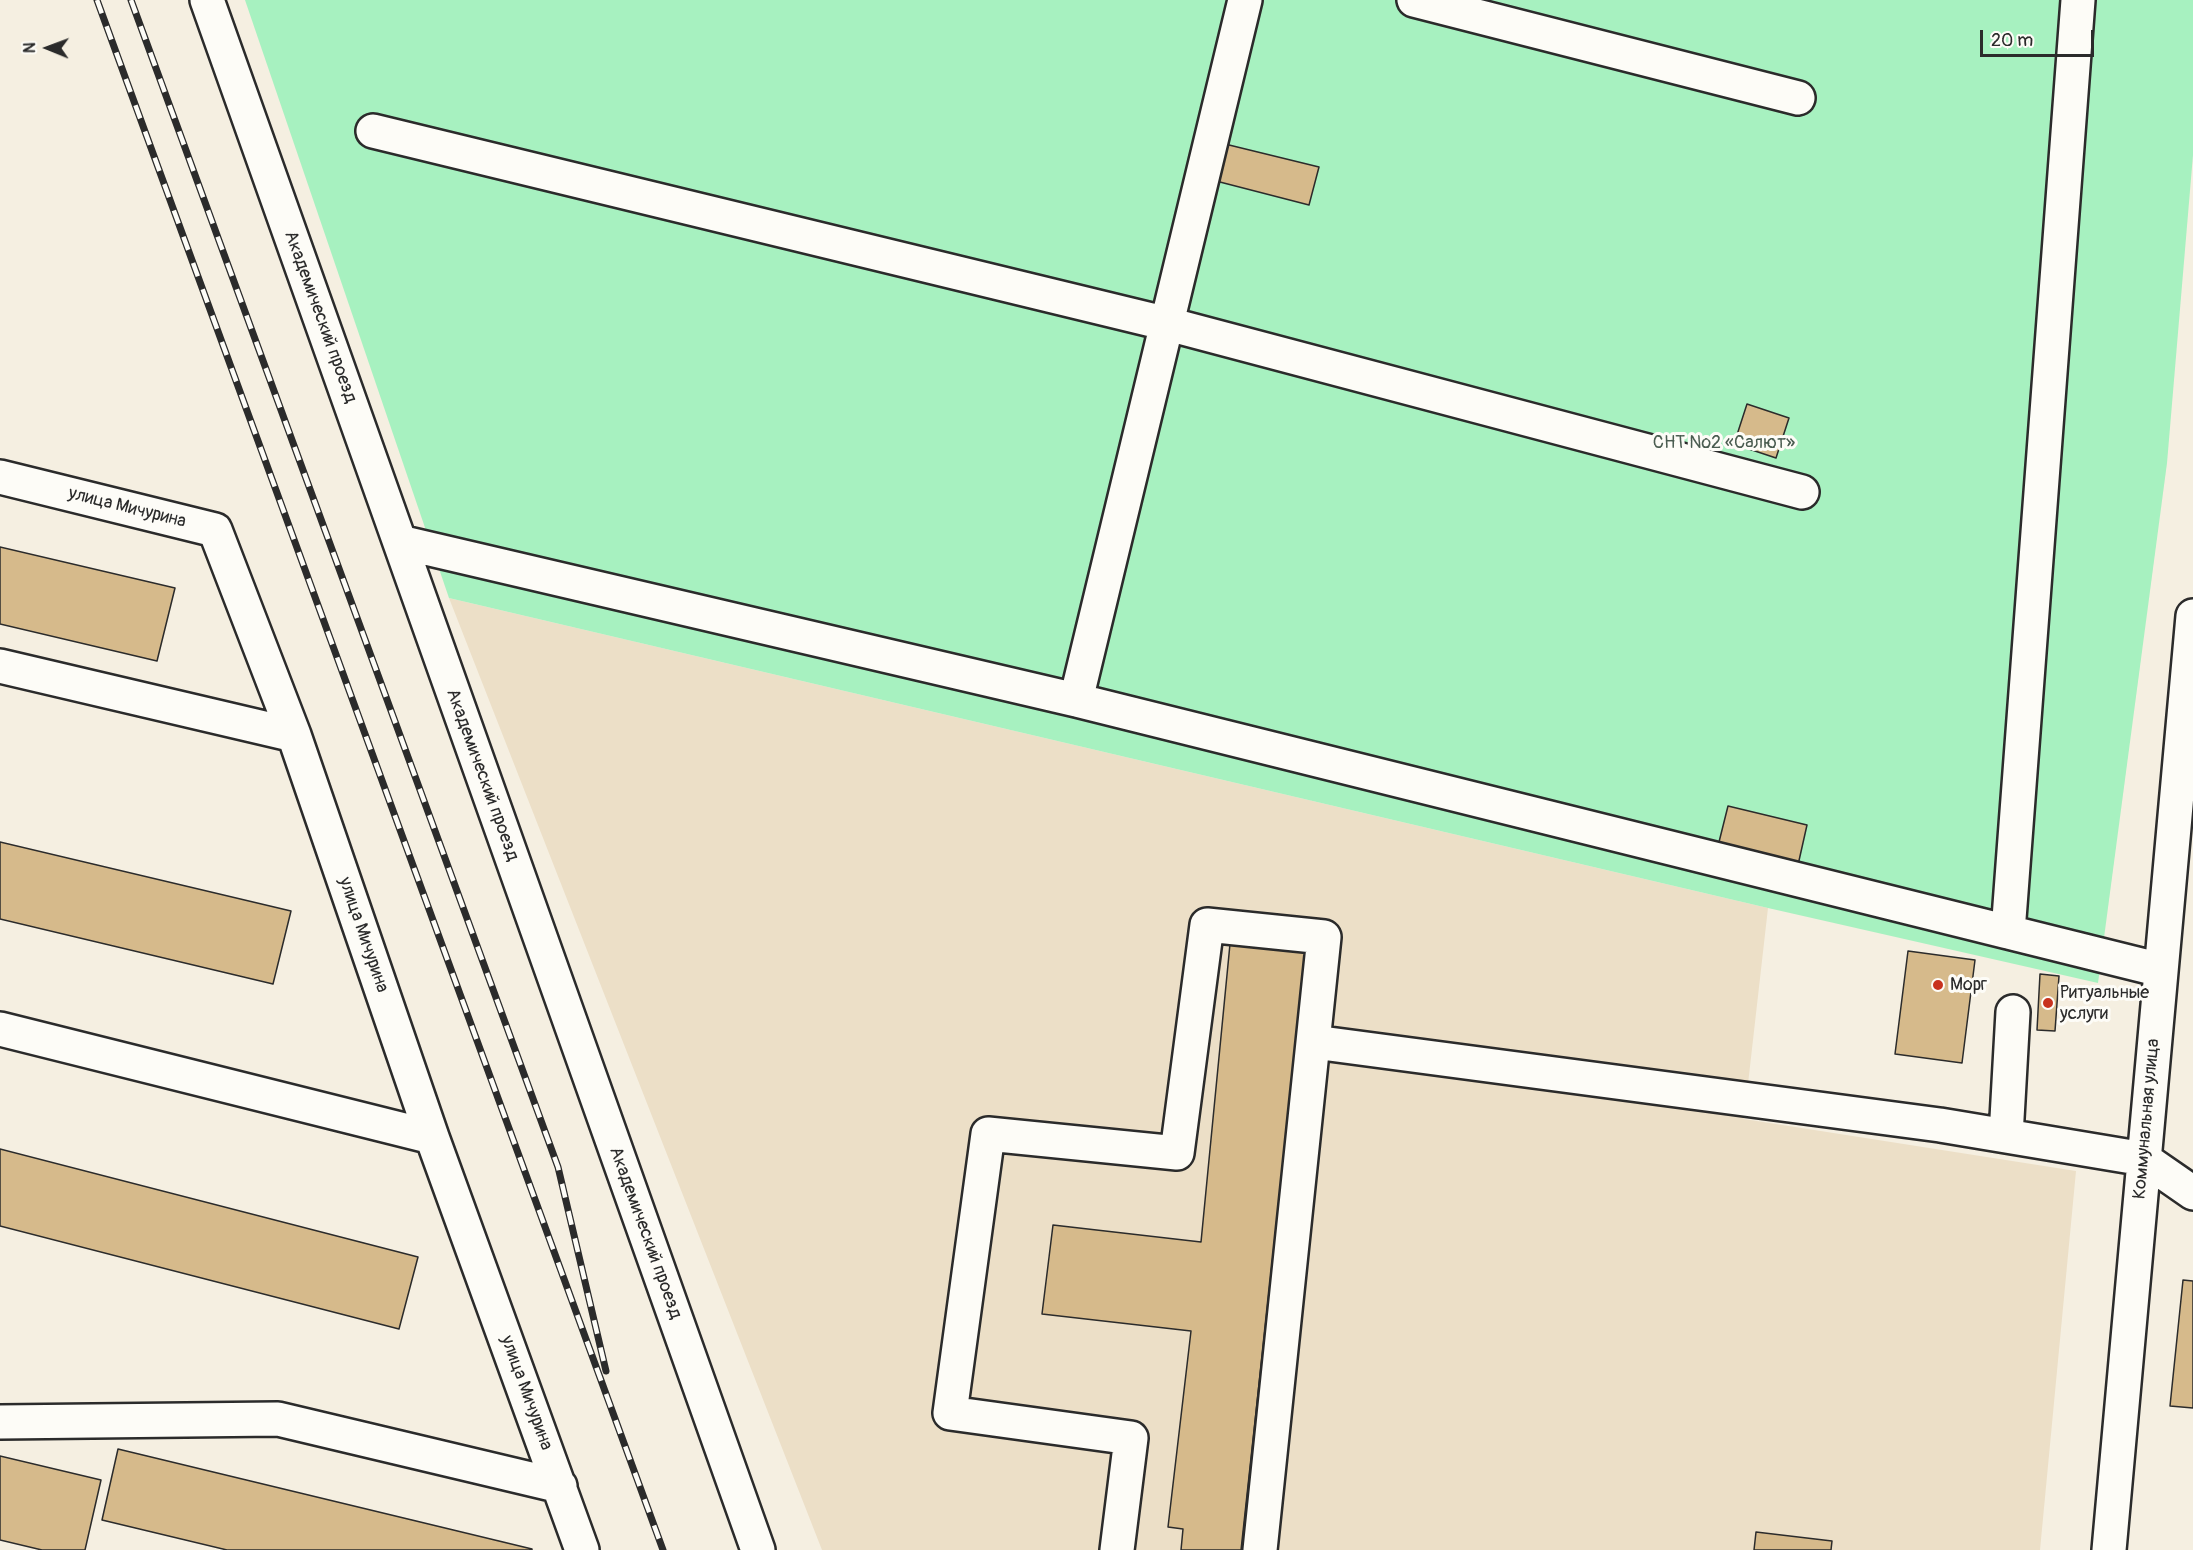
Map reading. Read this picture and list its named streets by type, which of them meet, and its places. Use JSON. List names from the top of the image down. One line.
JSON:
{"streets":{"street":["Академический проезд","улица Мичурина","Коммунальная улица"]},"parks":["СНТ №2 «Салют»"],"places":["Морг","Ритуальные услуги"],"scale_bar":"20 m","north":"left"}
